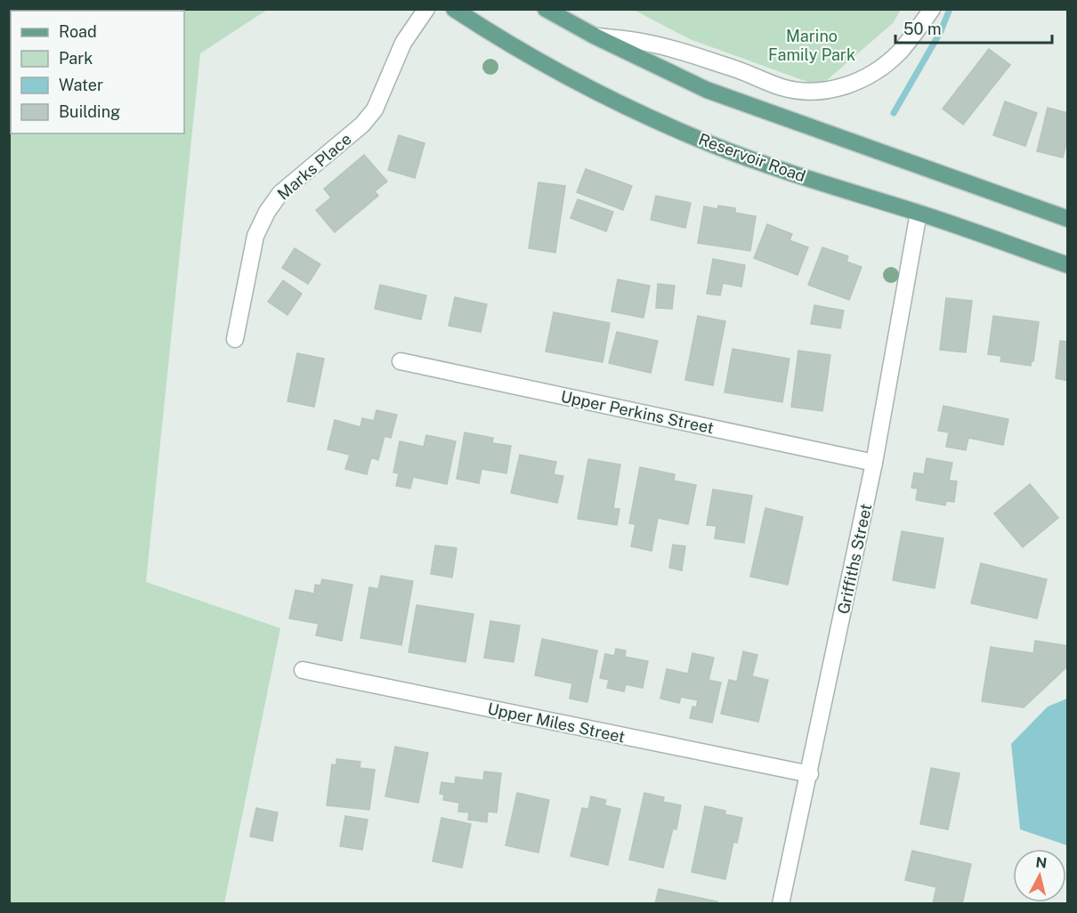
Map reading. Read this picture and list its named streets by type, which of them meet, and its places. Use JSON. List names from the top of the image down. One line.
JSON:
{"streets":{"main road":["Reservoir Road"],"street":["Marks Place","Upper Perkins Street","Griffiths Street","Upper Miles Street"]},"crossings":[["Reservoir Road","Griffiths Street"],["Upper Perkins Street","Griffiths Street"],["Griffiths Street","Upper Miles Street"]],"parks":["Marino Family Park"],"legend":["Road","Park","Water","Building"],"scale_bar":"50 m","north":"top"}
